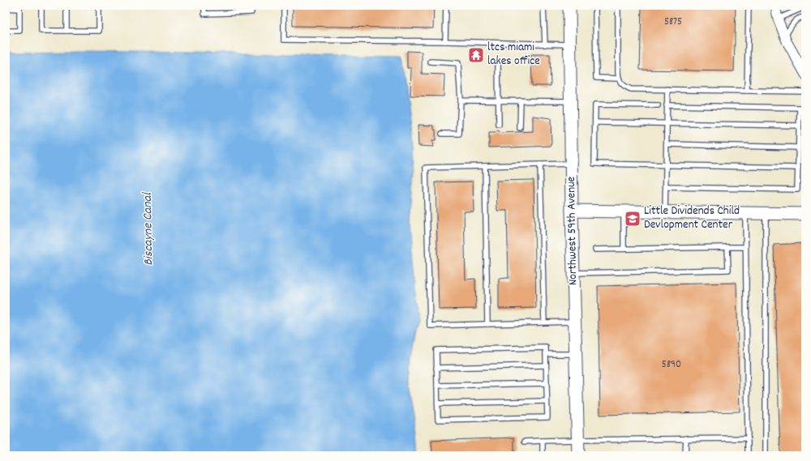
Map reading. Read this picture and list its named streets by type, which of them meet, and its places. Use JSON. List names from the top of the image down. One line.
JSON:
{"streets":{"street":["Northwest 59th Avenue"]},"water":["Biscayne Canal"],"places":{"temple":["ltcs miami lakes office"],"school or university":["Little Dividends Child Devlopment Center"]},"house_numbers":["5875","5890"]}
